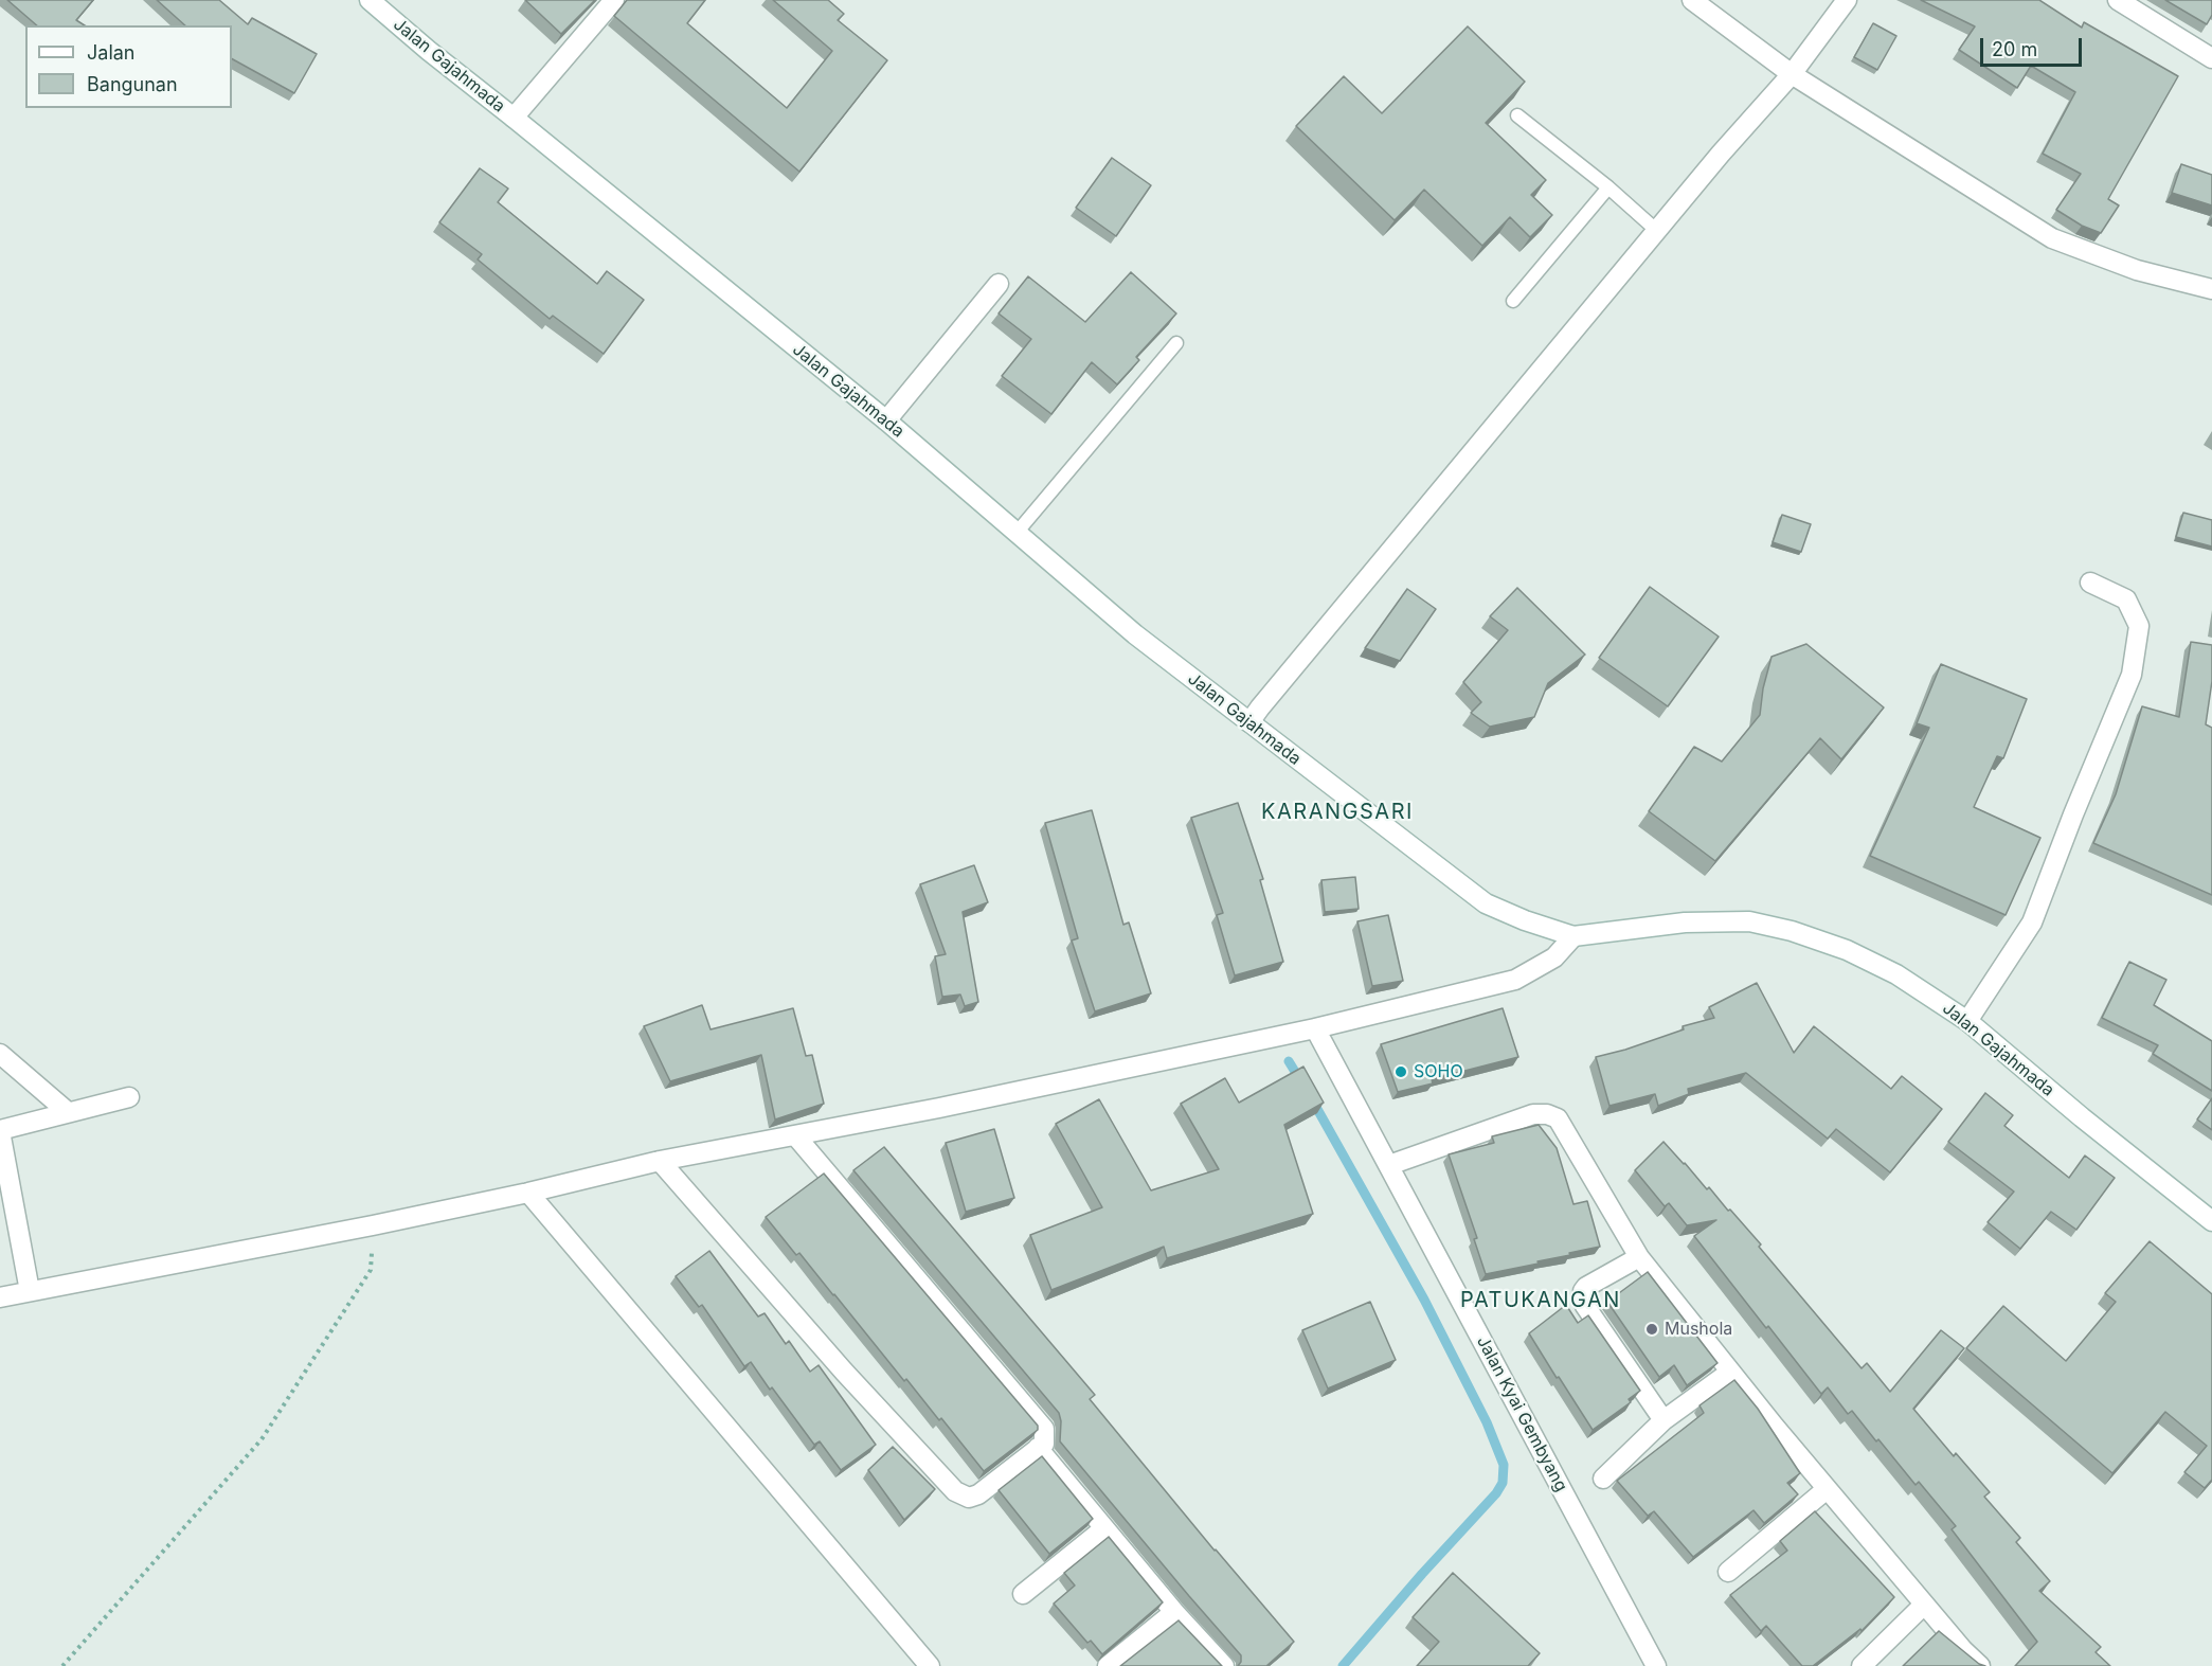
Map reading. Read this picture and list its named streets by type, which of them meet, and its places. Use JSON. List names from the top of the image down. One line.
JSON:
{"streets":{"street":["Jalan Gajahmada","Jalan Kyai Gembyang"]},"districts":["KARANGSARI","PATUKANGAN"],"places":["SOHO","Mushola"],"legend":["Jalan","Bangunan"],"scale_bar":"20 m"}
